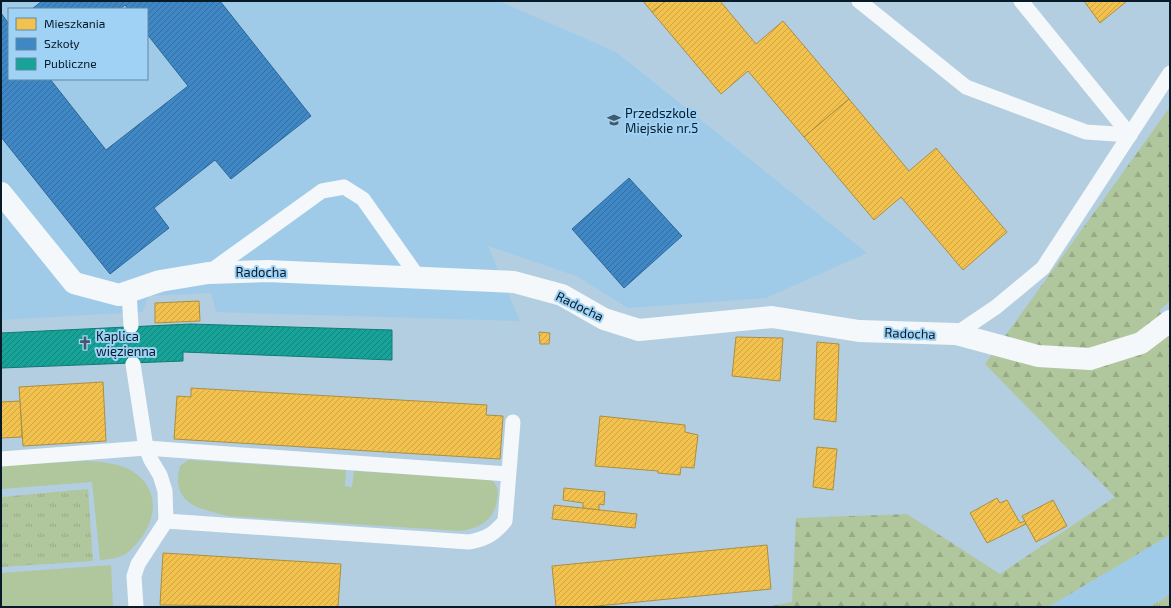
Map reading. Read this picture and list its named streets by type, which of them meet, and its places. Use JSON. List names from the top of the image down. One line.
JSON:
{"streets":{"street":["Radocha"]},"places":{"school or university":["Przedszkole Miejskie nr.5"],"church":["Kaplica więzienna"]},"legend":["Mieszkania","Szkoły","Publiczne"]}
